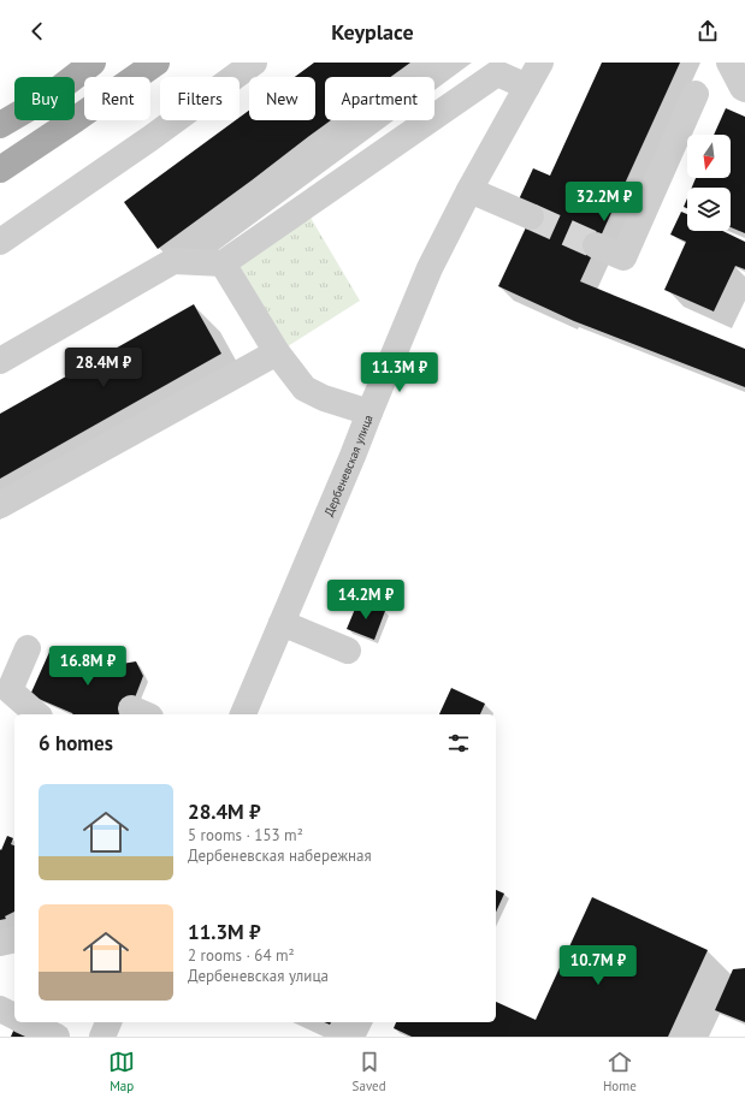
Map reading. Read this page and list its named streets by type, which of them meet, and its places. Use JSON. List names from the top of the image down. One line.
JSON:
{"streets":{"street":["Дербеневская улица"]},"north":"bottom","page":{"header":"Keyplace","chip":["Buy","Rent","Filters","New","Apartment"],"price":["32.2M ₽","28.4M ₽","11.3M ₽","14.2M ₽","16.8M ₽","10.7M ₽"],"heading":"6 homes","list":[{"name":"28.4M ₽","note":"5 rooms · 153 m² · Дербеневская набережная"},{"name":"11.3M ₽","note":"2 rooms · 64 m² · Дербеневская улица"}],"tabs":["Map","Saved","Home"]}}
